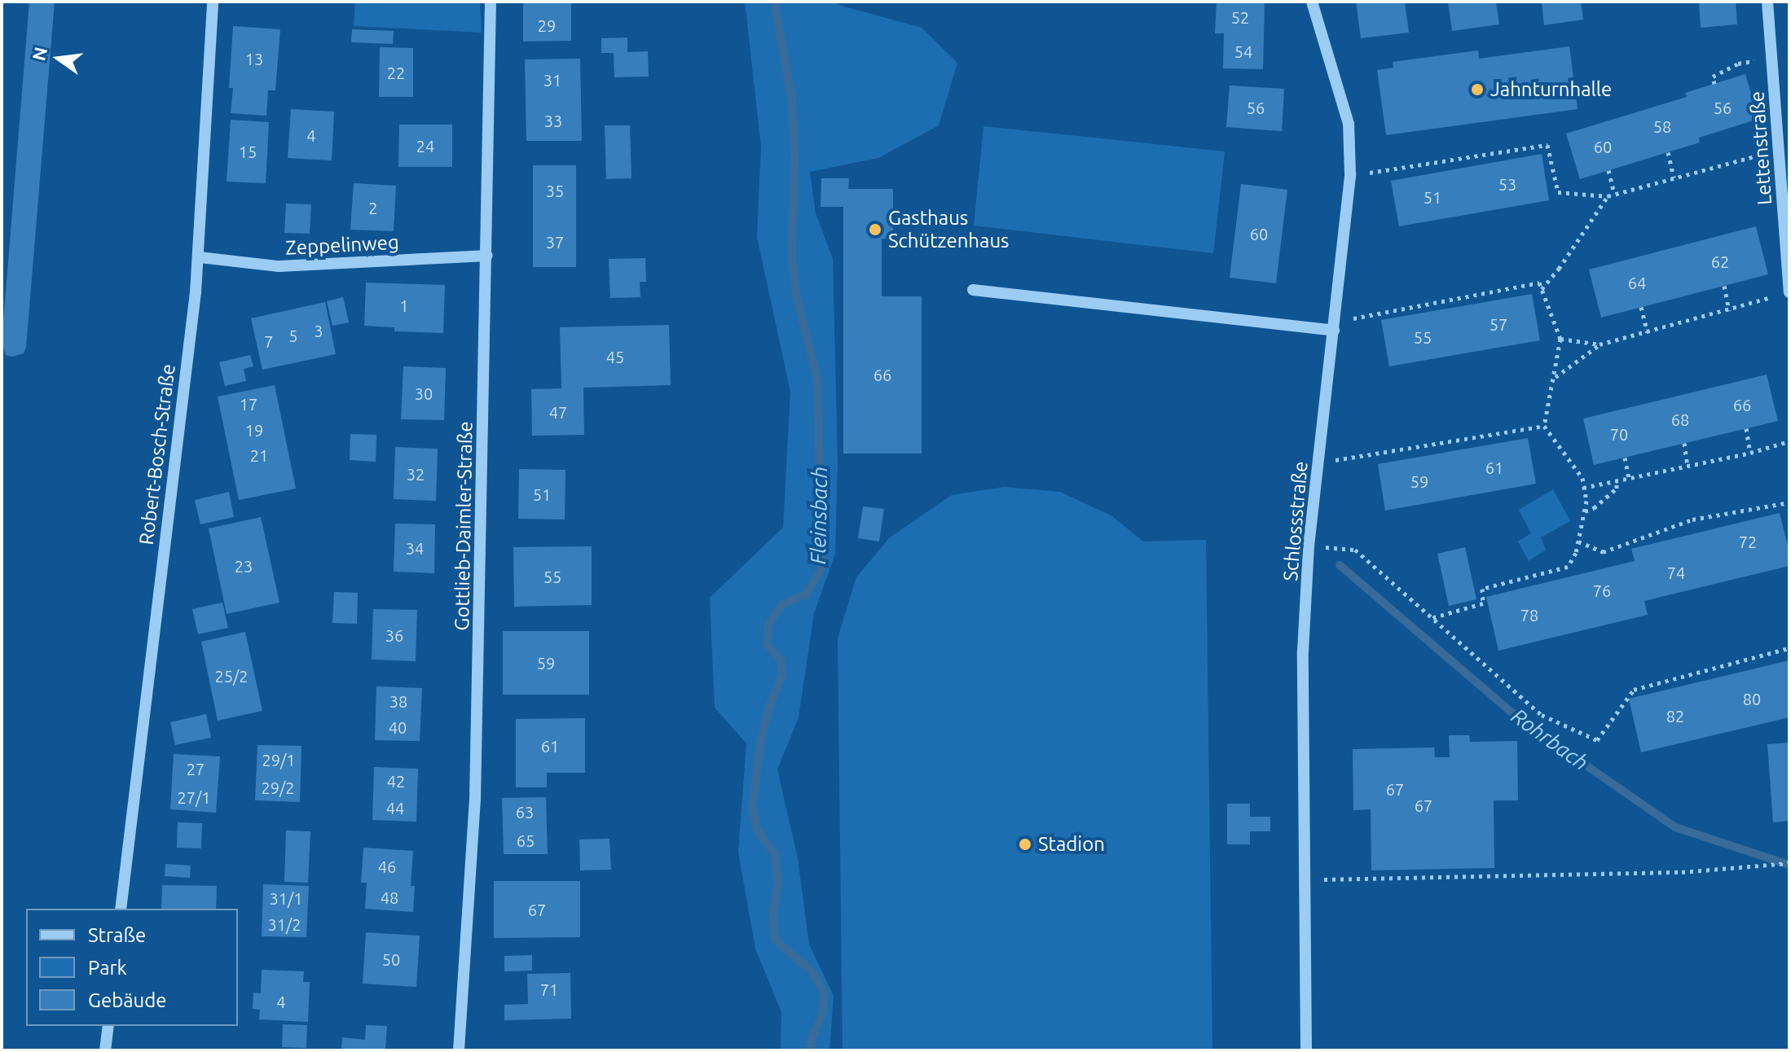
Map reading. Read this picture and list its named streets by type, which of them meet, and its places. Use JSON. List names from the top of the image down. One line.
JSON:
{"streets":{"street":["Lettenstraße","Zeppelinweg","Robert-Bosch-Straße","Schlossstraße","Gottlieb-Daimler-Straße"]},"crossings":[["Zeppelinweg","Robert-Bosch-Straße"],["Zeppelinweg","Gottlieb-Daimler-Straße"]],"water":["Fleinsbach","Rohrbach"],"places":["Jahnturnhalle","Gasthaus Schützenhaus","Stadion"],"house_numbers":["52","29","54","13","22","31","56","56","33","58","4","24","60","15","53","35","51","2","60","37","62","64","1","57","3","5","55","7","45","66","30","17","66","47","68","19","70","21","61","32","59","51","72","34","23","74","55","76","78","36","59","25/2","80","38","82","40","61","29/1","27","42","29/2","67","27/1","67","44","63","65","46","48","31/1","67","31/2","50","71","4"],"legend":["Straße","Park","Gebäude"],"north":"left"}
